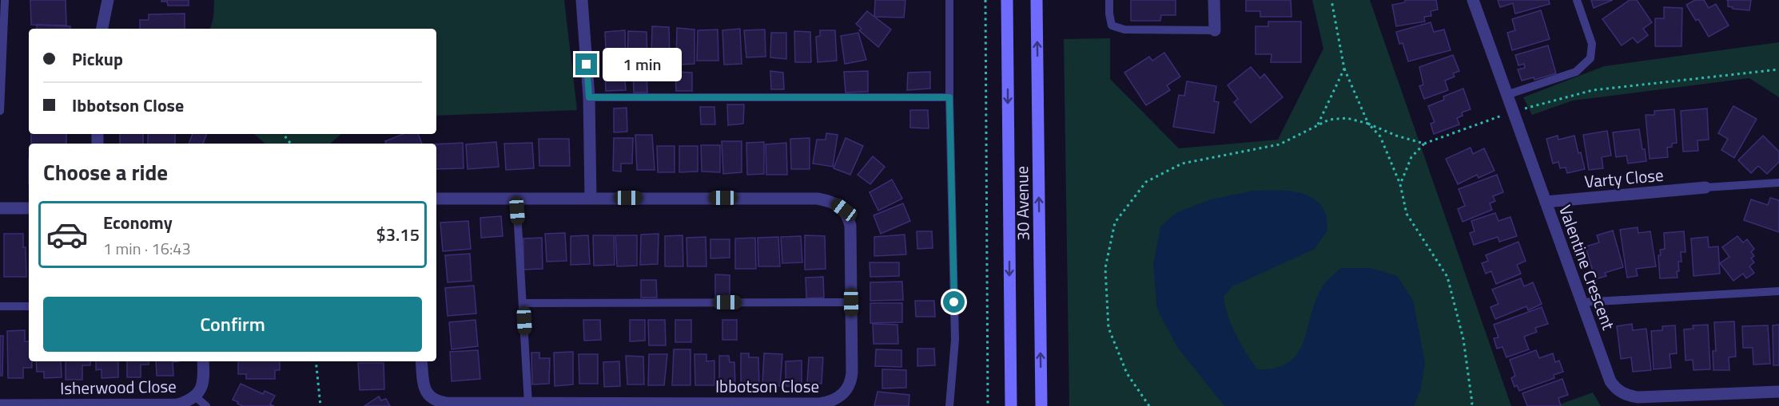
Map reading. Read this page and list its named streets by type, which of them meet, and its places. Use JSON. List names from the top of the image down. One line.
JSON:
{"streets":{"main road":["30 Avenue"],"street":["Varty Close","Valentine Crescent","Ibbotson Close","Isherwood Close"]},"crossings":[["Varty Close","Valentine Crescent"]],"page":{"banner":["Pickup","Ibbotson Close"],"bubble":"1 min","heading":"Choose a ride","list":[{"name":"Economy","note":"1 min · 16:43","value":"$3.15"}],"buttons":"Confirm"}}
